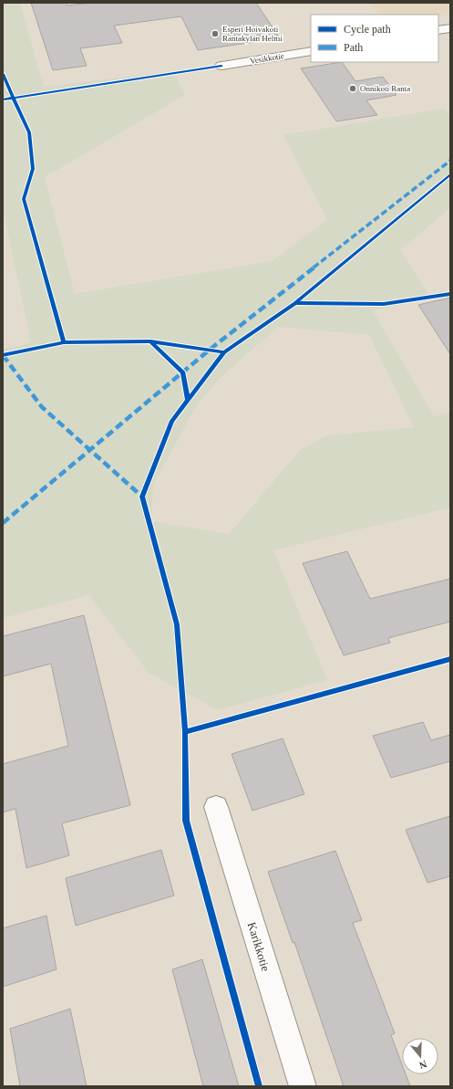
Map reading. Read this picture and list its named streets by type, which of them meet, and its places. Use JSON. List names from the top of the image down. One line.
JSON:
{"streets":{"street":["Vesikkotie","Karikkotie"]},"places":["Esperi Hoivakoti Rantakylän Helmi","Onnikoti Ranta"],"legend":["Cycle path","Path"],"north":"bottom"}
